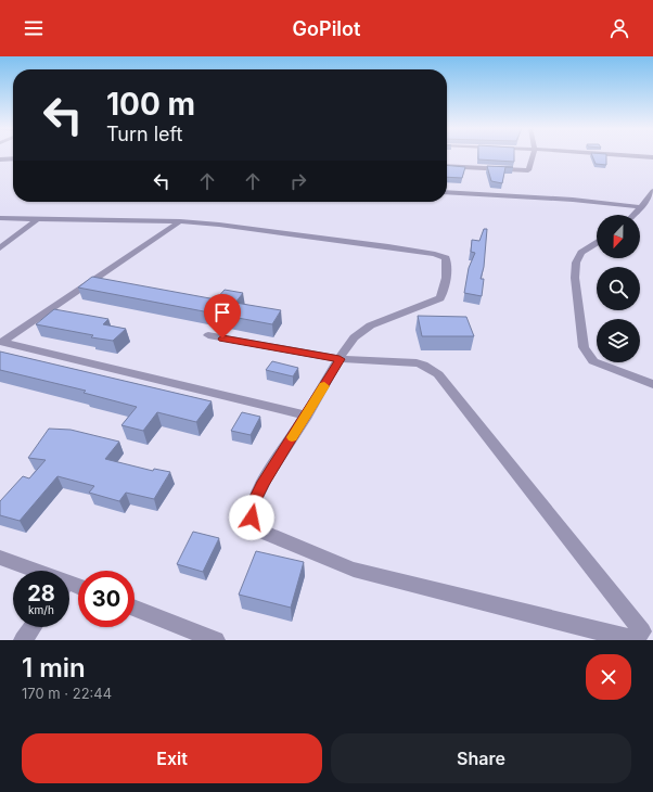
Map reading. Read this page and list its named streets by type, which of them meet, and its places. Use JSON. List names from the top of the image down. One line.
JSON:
{"north":"bottom","page":{"header":"GoPilot","turn":["100 m","Turn left"],"speed":"28 km/h","limit":"30","heading":["1 min","170 m · 22:44"],"buttons":["Exit","Share"]}}
